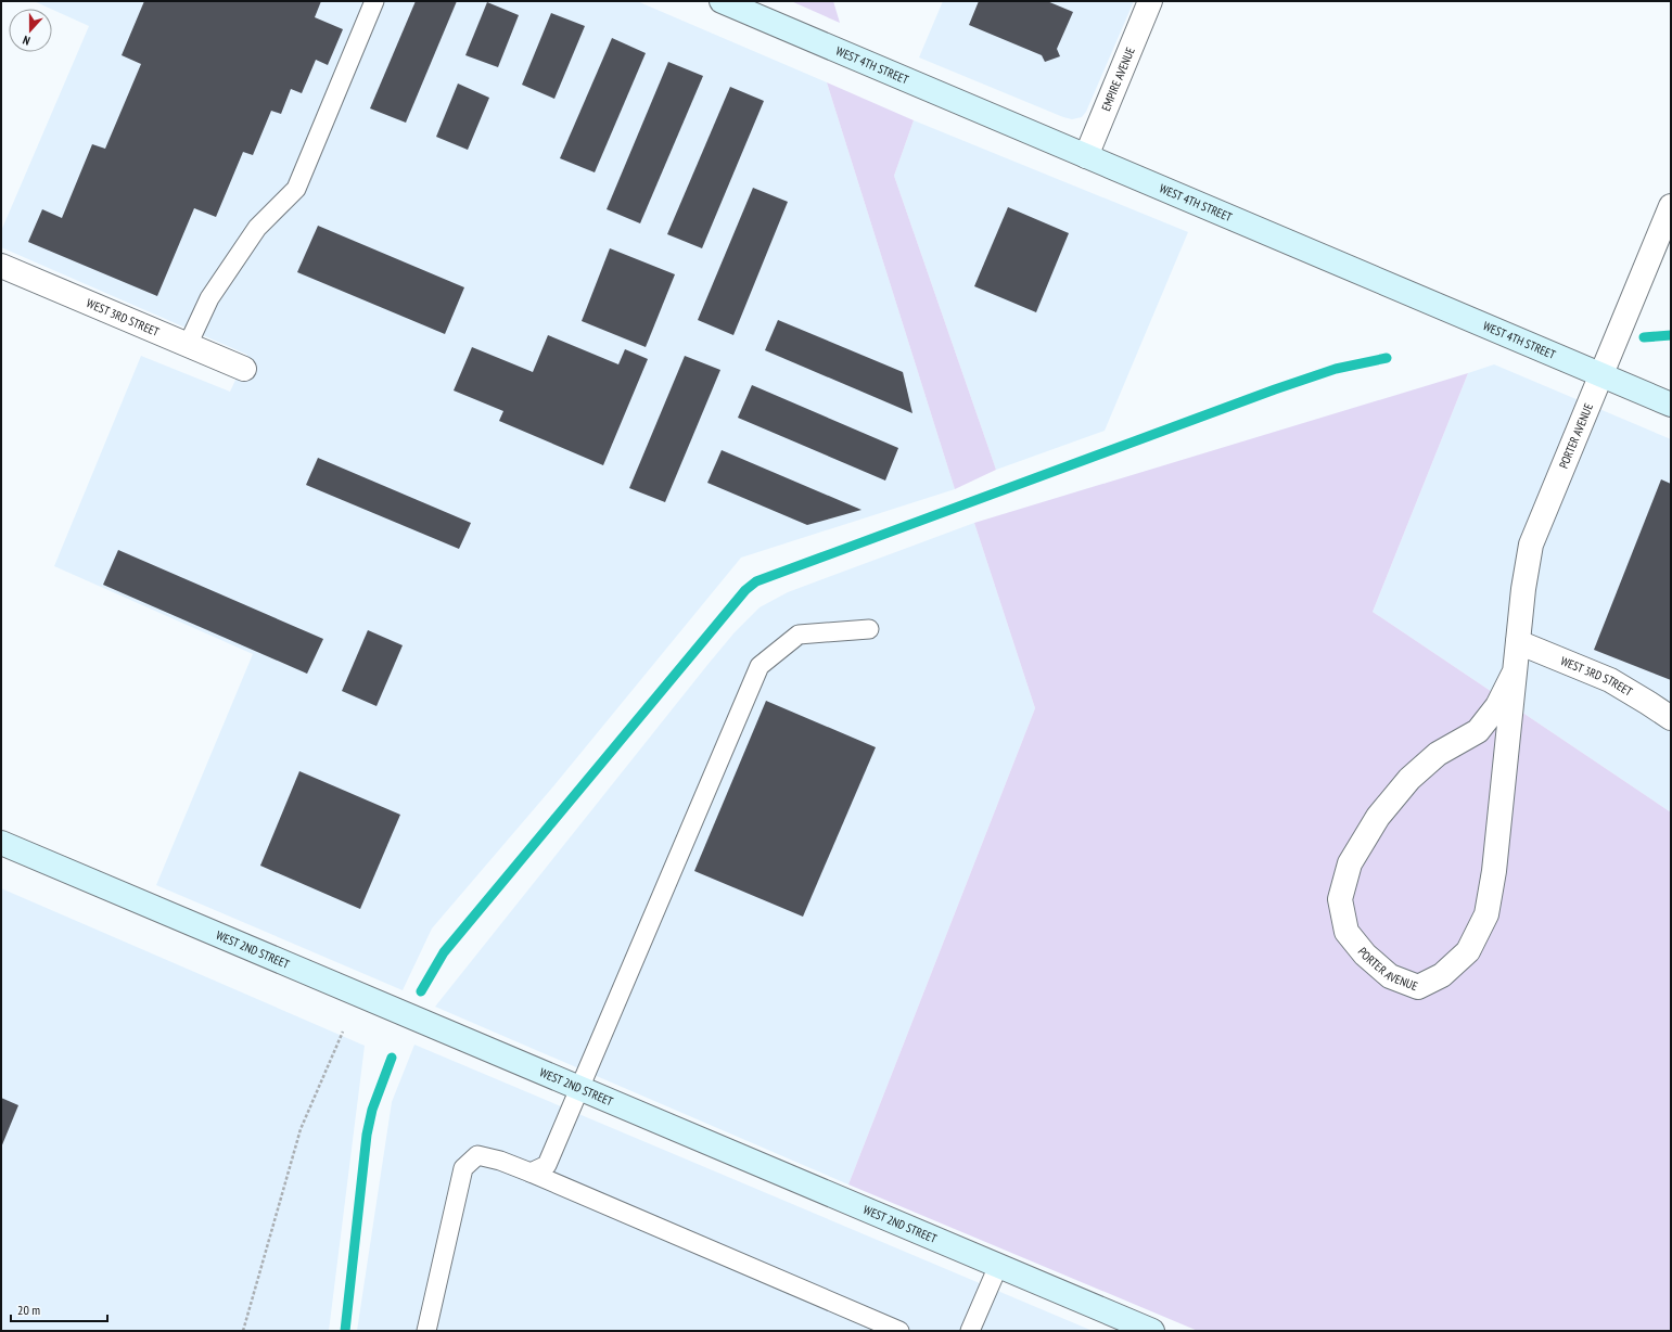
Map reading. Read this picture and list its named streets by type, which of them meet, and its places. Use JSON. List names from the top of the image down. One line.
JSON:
{"streets":{"street":["WEST 4TH STREET","EMPIRE AVENUE","WEST 3RD STREET","PORTER AVENUE","WEST 2ND STREET"]},"crossings":[["WEST 4TH STREET","EMPIRE AVENUE"],["WEST 4TH STREET","PORTER AVENUE"],["WEST 3RD STREET","PORTER AVENUE"]],"scale_bar":"20 m","north":"bottom"}
